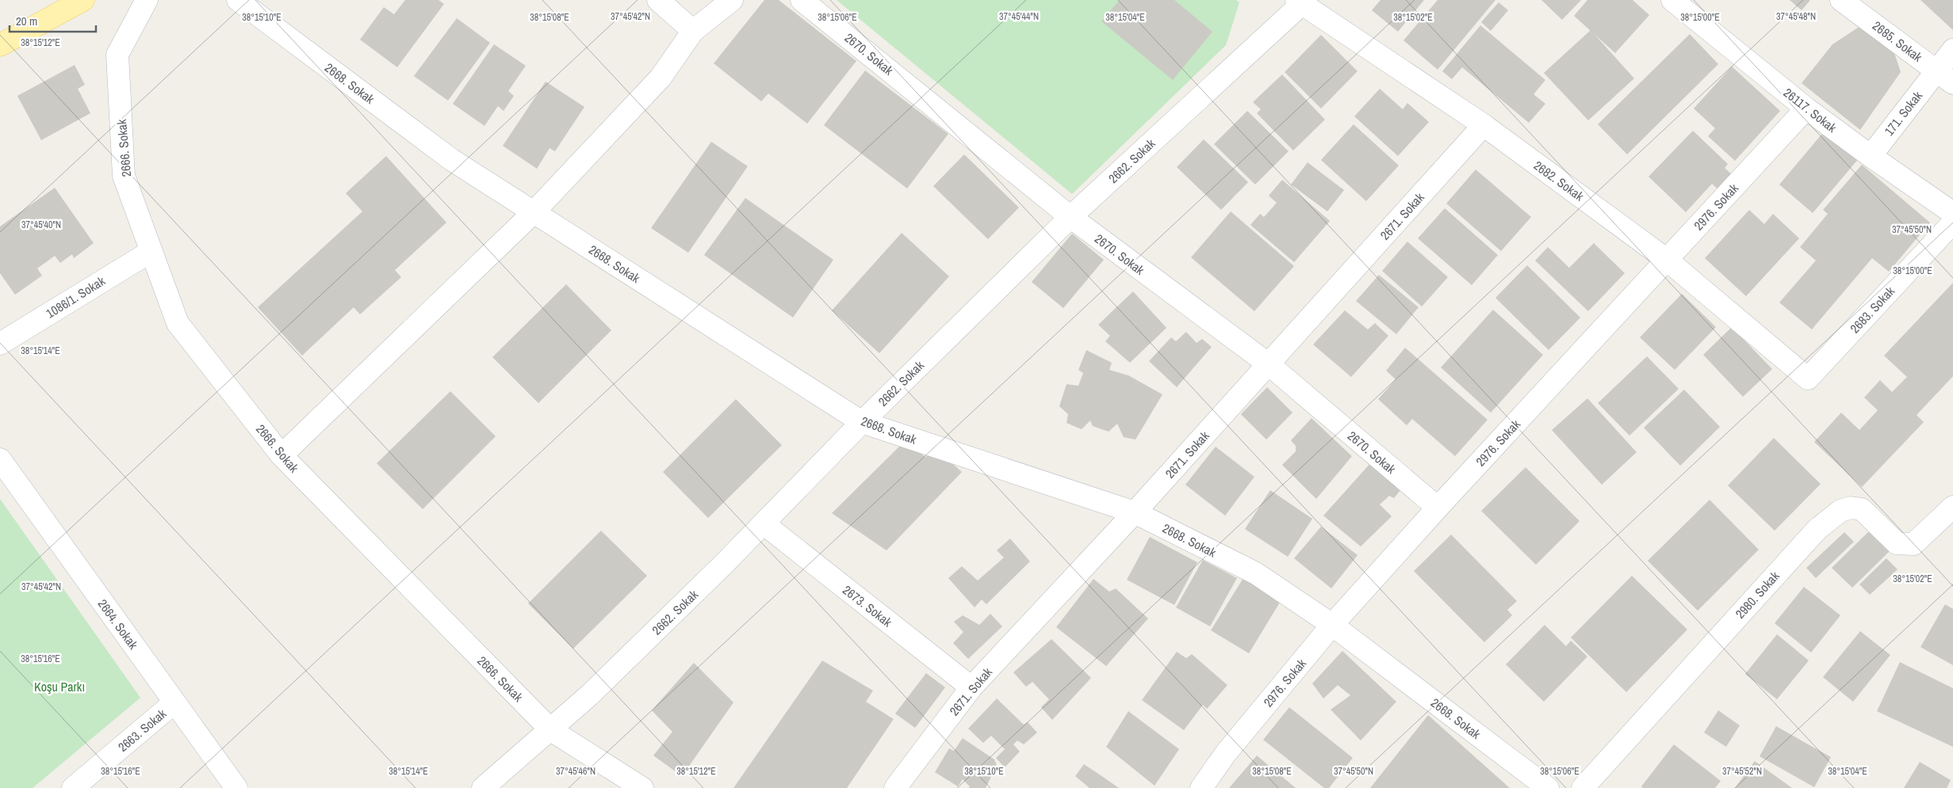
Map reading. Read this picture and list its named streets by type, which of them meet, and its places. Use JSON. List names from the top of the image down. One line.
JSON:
{"streets":{"street":["2685. Sokak","2670. Sokak","2668. Sokak","26117. Sokak","171. Sokak","2666. Sokak","2662. Sokak","2682. Sokak","2976. Sokak","2671. Sokak","1086/1. Sokak","2683. Sokak","2980. Sokak","2673. Sokak","2664. Sokak","2663. Sokak"]},"crossings":[["2685. Sokak","171. Sokak"],["2670. Sokak","2662. Sokak"],["2670. Sokak","2976. Sokak"],["2670. Sokak","2671. Sokak"],["2668. Sokak","2662. Sokak"],["2668. Sokak","2976. Sokak"],["2668. Sokak","2671. Sokak"],["26117. Sokak","171. Sokak"],["26117. Sokak","2976. Sokak"],["2666. Sokak","2662. Sokak"],["2666. Sokak","1086/1. Sokak"],["2662. Sokak","2682. Sokak"],["2662. Sokak","2673. Sokak"],["2682. Sokak","2976. Sokak"],["2682. Sokak","2671. Sokak"],["2682. Sokak","2683. Sokak"],["2671. Sokak","2673. Sokak"],["2664. Sokak","2663. Sokak"]],"parks":["Koşu Parkı"],"scale_bar":"20 m","coordinates":["37°45'42\"N","37°45'44\"N","37°45'48\"N","38°15'10\"E","38°15'08\"E","38°15'06\"E","38°15'04\"E","38°15'02\"E","38°15'00\"E","38°15'12\"E","37°45'40\"N","37°45'50\"N","38°15'14\"E","38°15'16\"E","37°45'46\"N","37°45'52\"N"]}
